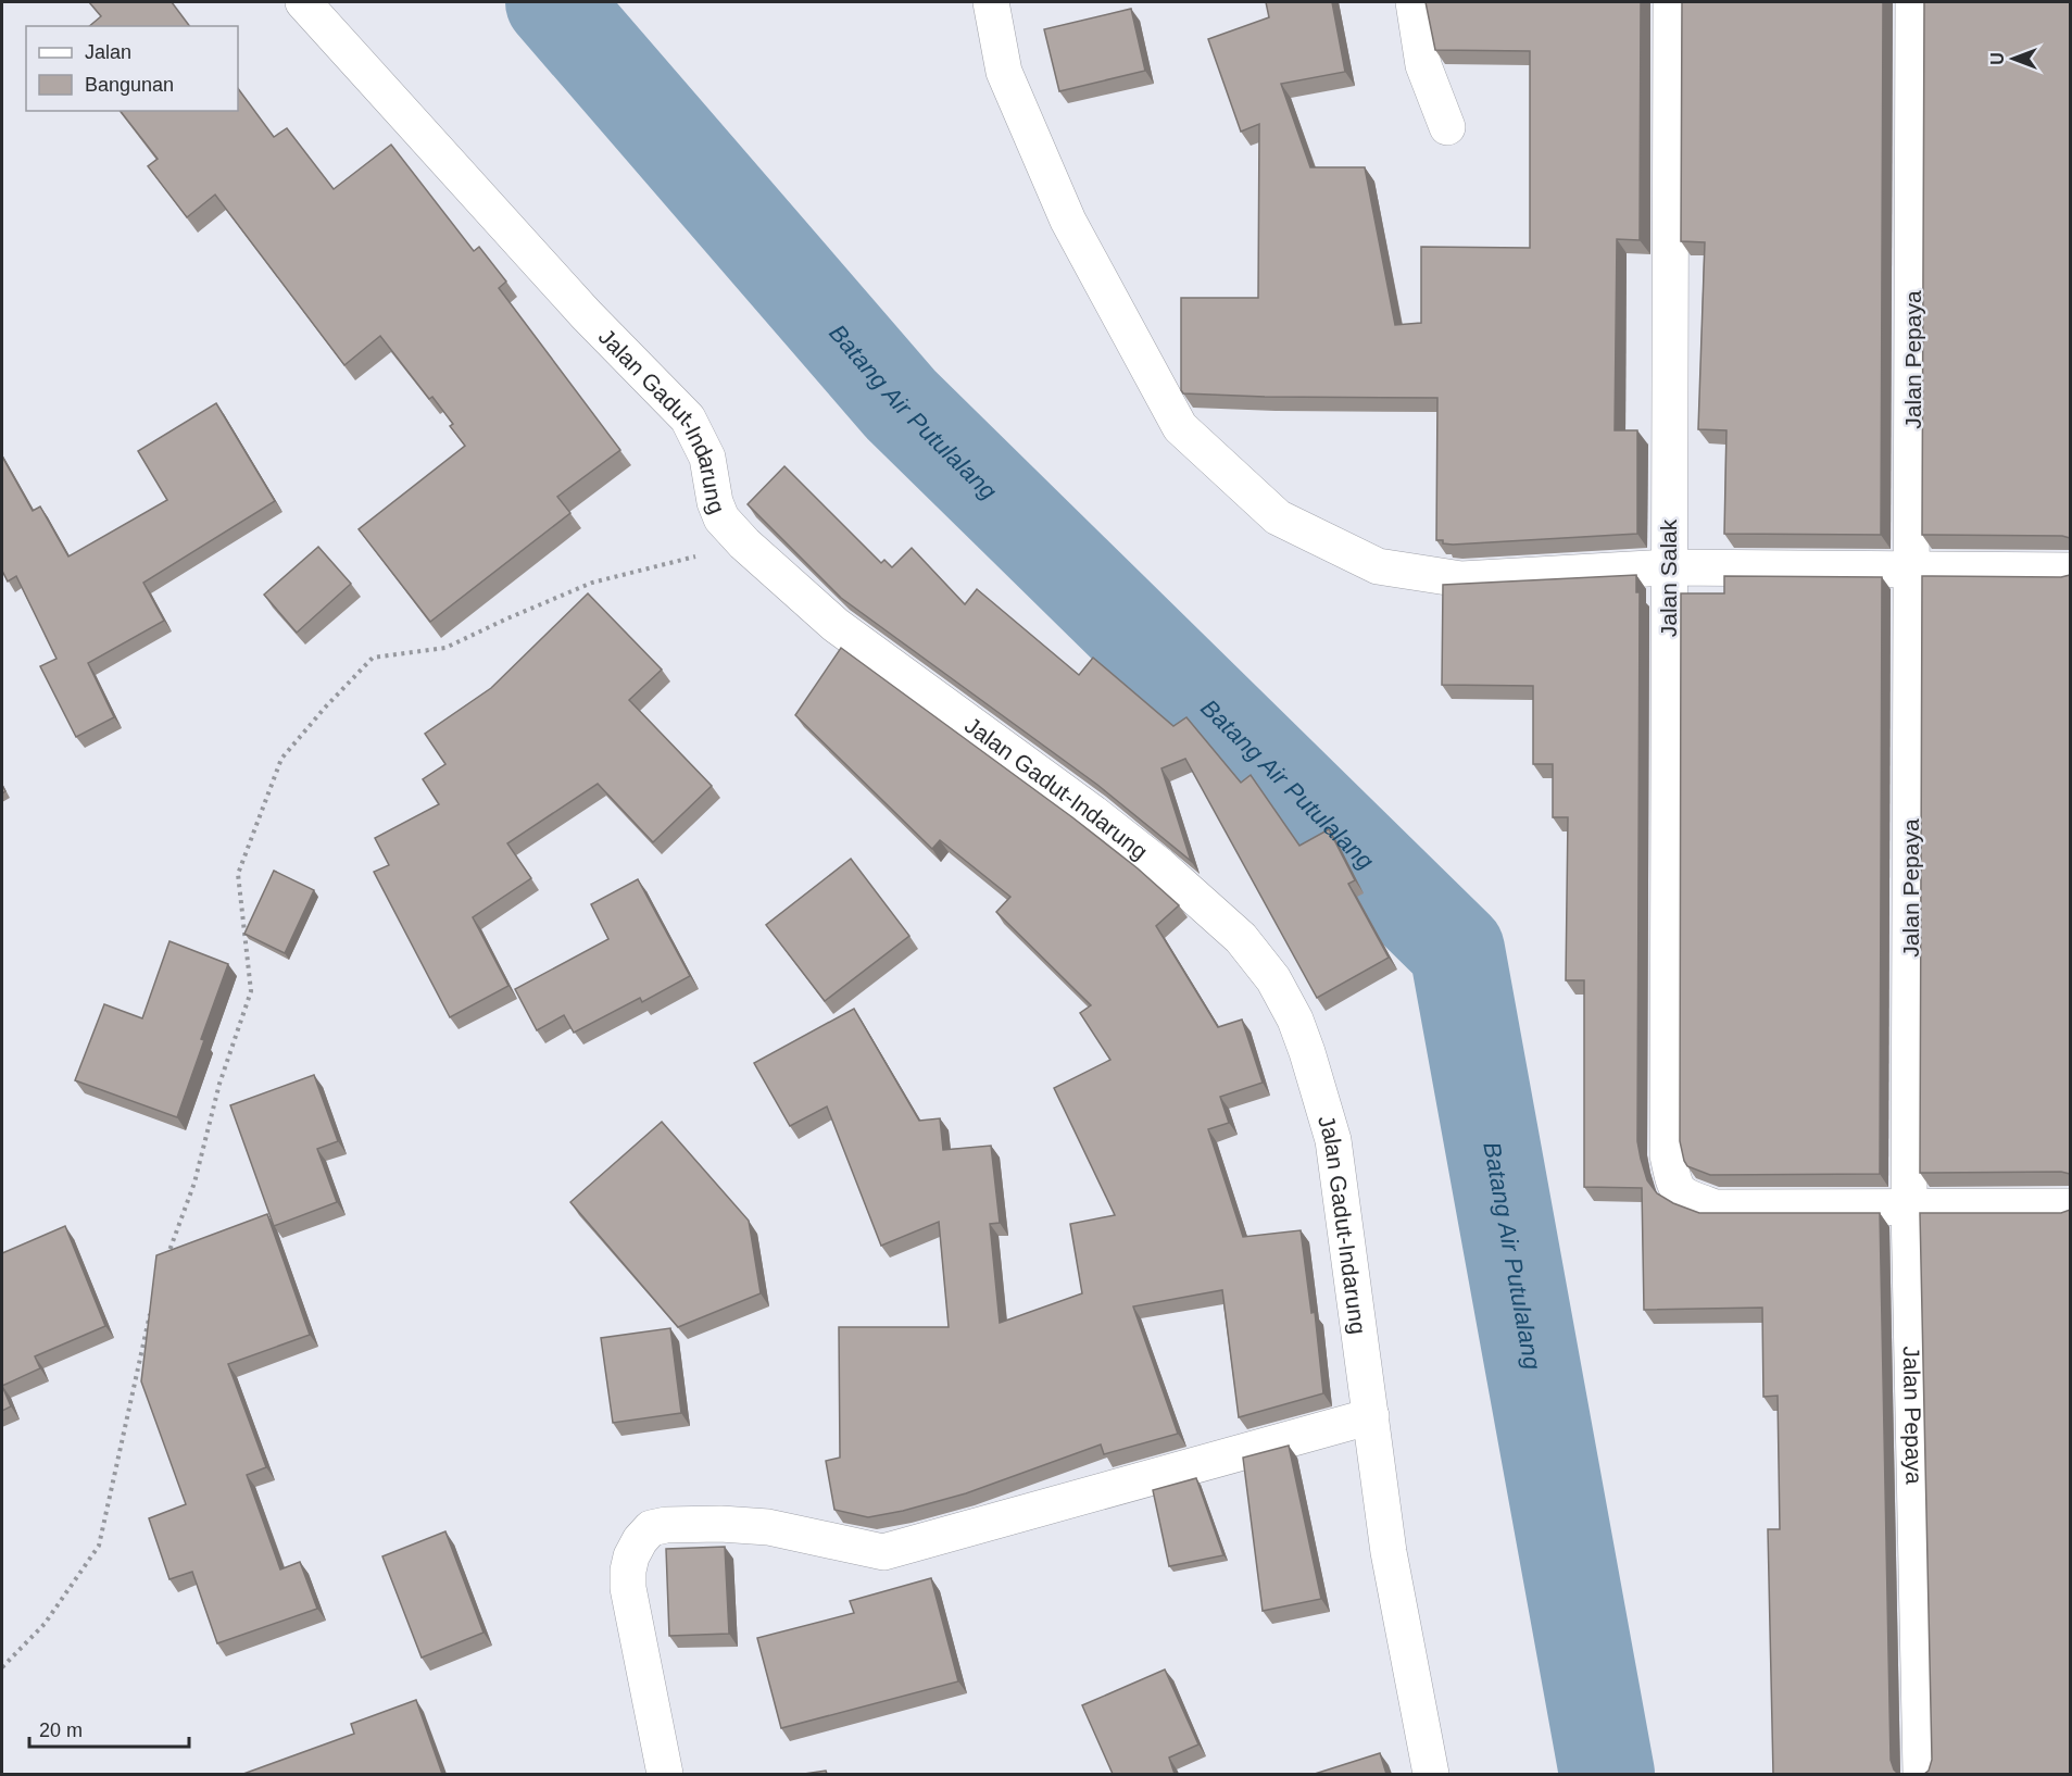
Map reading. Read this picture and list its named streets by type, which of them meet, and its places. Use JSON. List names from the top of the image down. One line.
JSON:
{"streets":{"street":["Jalan Pepaya","Jalan Gadut-Indarung","Jalan Salak"]},"crossings":[["Jalan Pepaya","Jalan Salak"]],"water":["Batang Air Putulalang"],"legend":["Jalan","Bangunan"],"scale_bar":"20 m","north":"left"}
